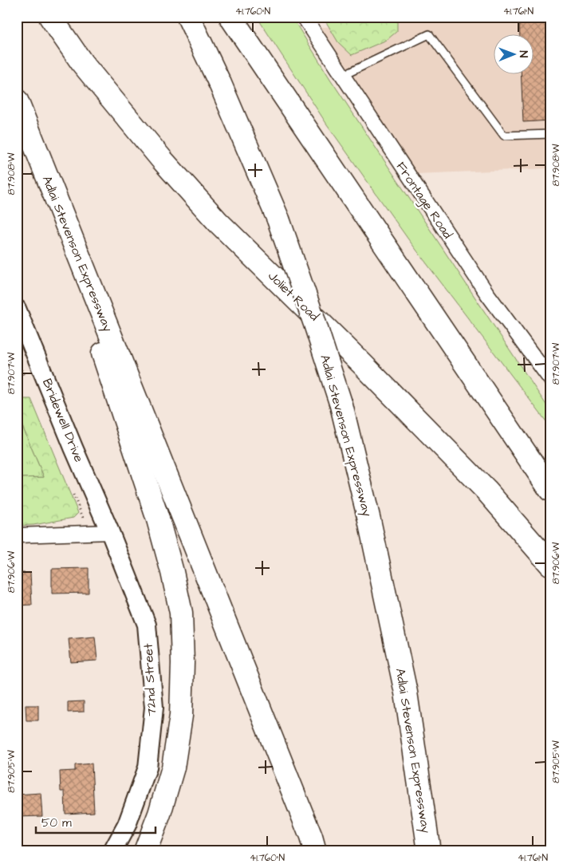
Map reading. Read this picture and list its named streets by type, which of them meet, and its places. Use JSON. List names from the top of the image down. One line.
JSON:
{"streets":{"highway":["Adlai Stevenson Expressway","Joliet Road"],"street":["Frontage Road","Bridewell Drive","72nd Street"]},"crossings":[["Bridewell Drive","72nd Street"]],"scale_bar":"50 m","north":"right","coordinates":["41.760°N","41.761°N","87.908°W","87.907°W","87.906°W","87.905°W"]}
